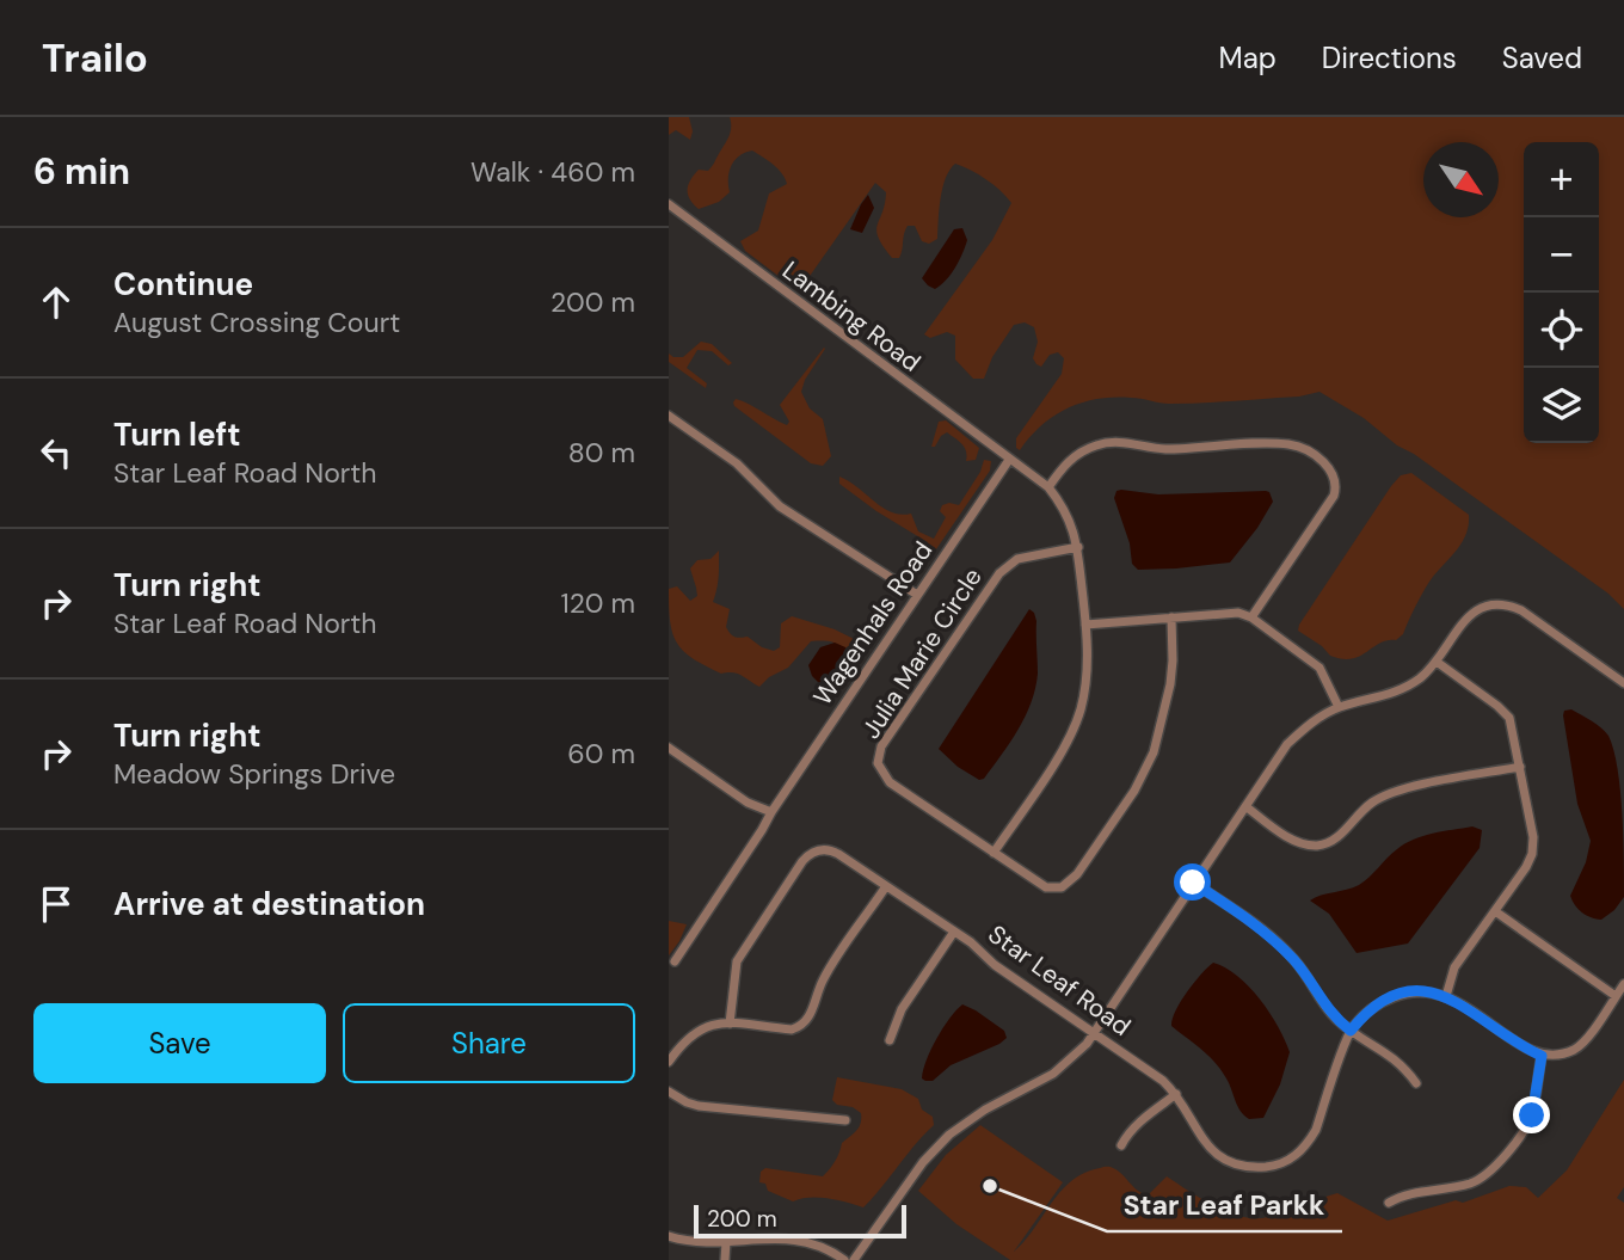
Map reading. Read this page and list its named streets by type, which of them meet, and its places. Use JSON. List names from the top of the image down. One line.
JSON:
{"streets":{"street":["Lambing Road","Wagenhals Road","Julia Marie Circle","Star Leaf Road"]},"crossings":[["Lambing Road","Wagenhals Road"]],"places":["Star Leaf Parkk"],"scale_bar":"200 m","north":"bottom right","page":{"header":"Trailo","nav":["Map","Directions","Saved"],"heading":["6 min","Walk · 460 m"],"map_buttons":["+","−"],"list":[["Continue","August Crossing Court","200 m"],["Turn left","Star Leaf Road North","80 m"],["Turn right","Star Leaf Road North","120 m"],["Turn right","Meadow Springs Drive","60 m"],"Arrive at destination"],"buttons":["Save","Share"],"scale":"200 m"}}
